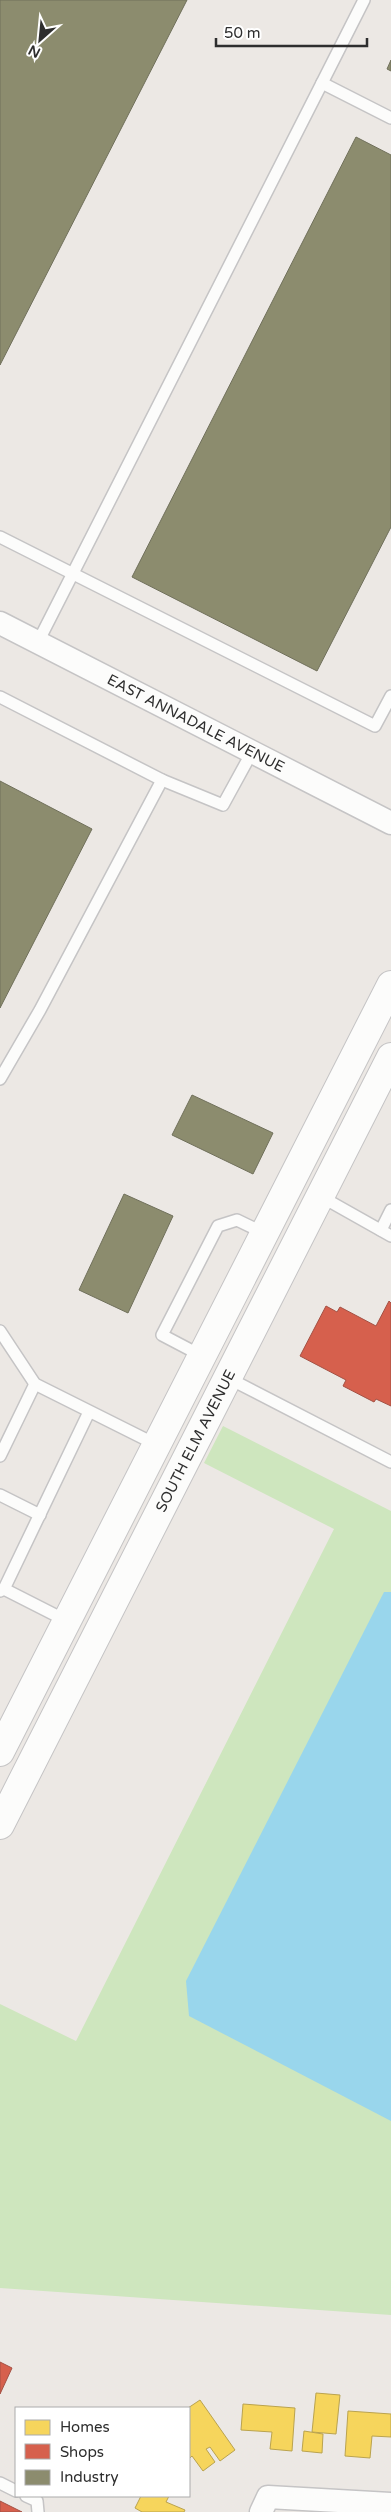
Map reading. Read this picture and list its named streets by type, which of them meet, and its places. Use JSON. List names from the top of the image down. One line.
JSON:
{"streets":{"main road":["SOUTH ELM AVENUE"],"street":["EAST ANNADALE AVENUE"]},"legend":["Homes","Shops","Industry"],"scale_bar":"50 m","north":"bottom left"}
